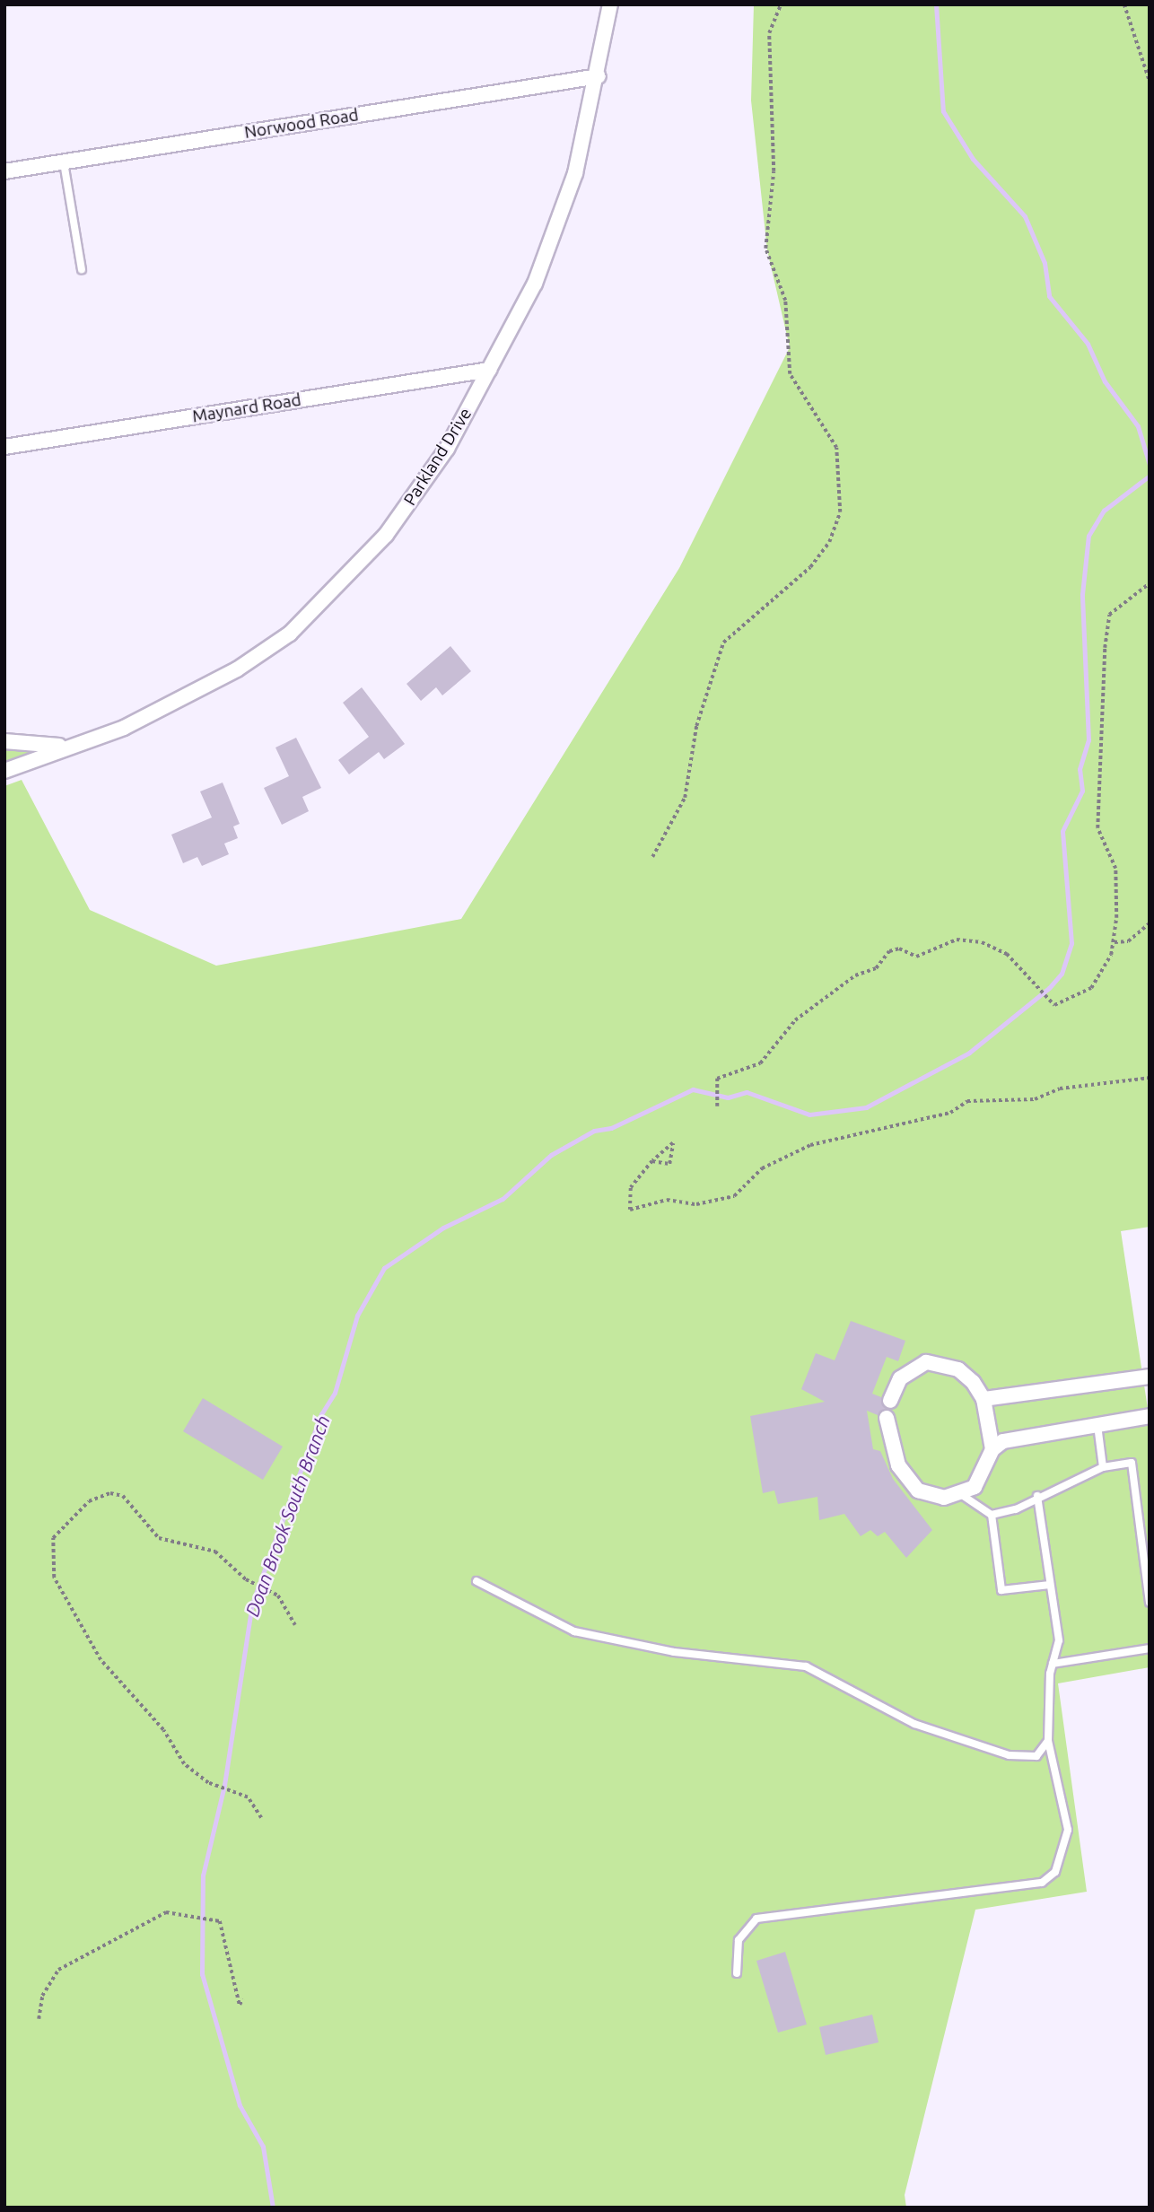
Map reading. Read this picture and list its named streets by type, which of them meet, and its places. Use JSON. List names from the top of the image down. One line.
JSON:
{"streets":{"street":["Norwood Road","Maynard Road","Parkland Drive"]},"crossings":[["Norwood Road","Parkland Drive"],["Maynard Road","Parkland Drive"]],"water":["Doan Brook South Branch"]}
